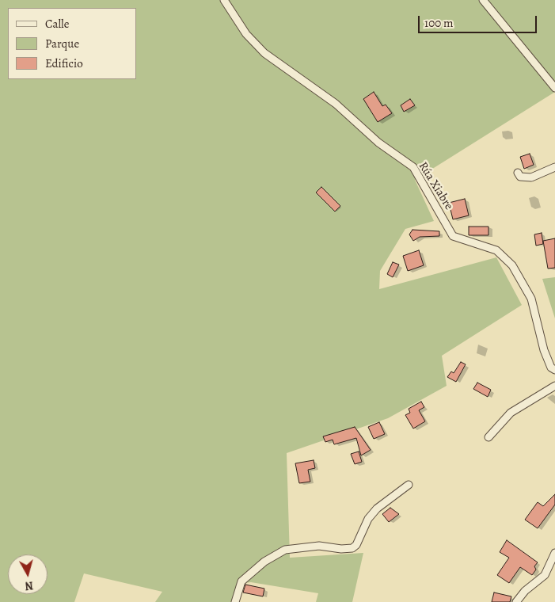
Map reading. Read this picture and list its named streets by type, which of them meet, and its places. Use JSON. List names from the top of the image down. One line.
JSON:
{"streets":{"street":["Rúa Xiabre"]},"legend":["Calle","Parque","Edificio"],"scale_bar":"100 m","north":"bottom"}
